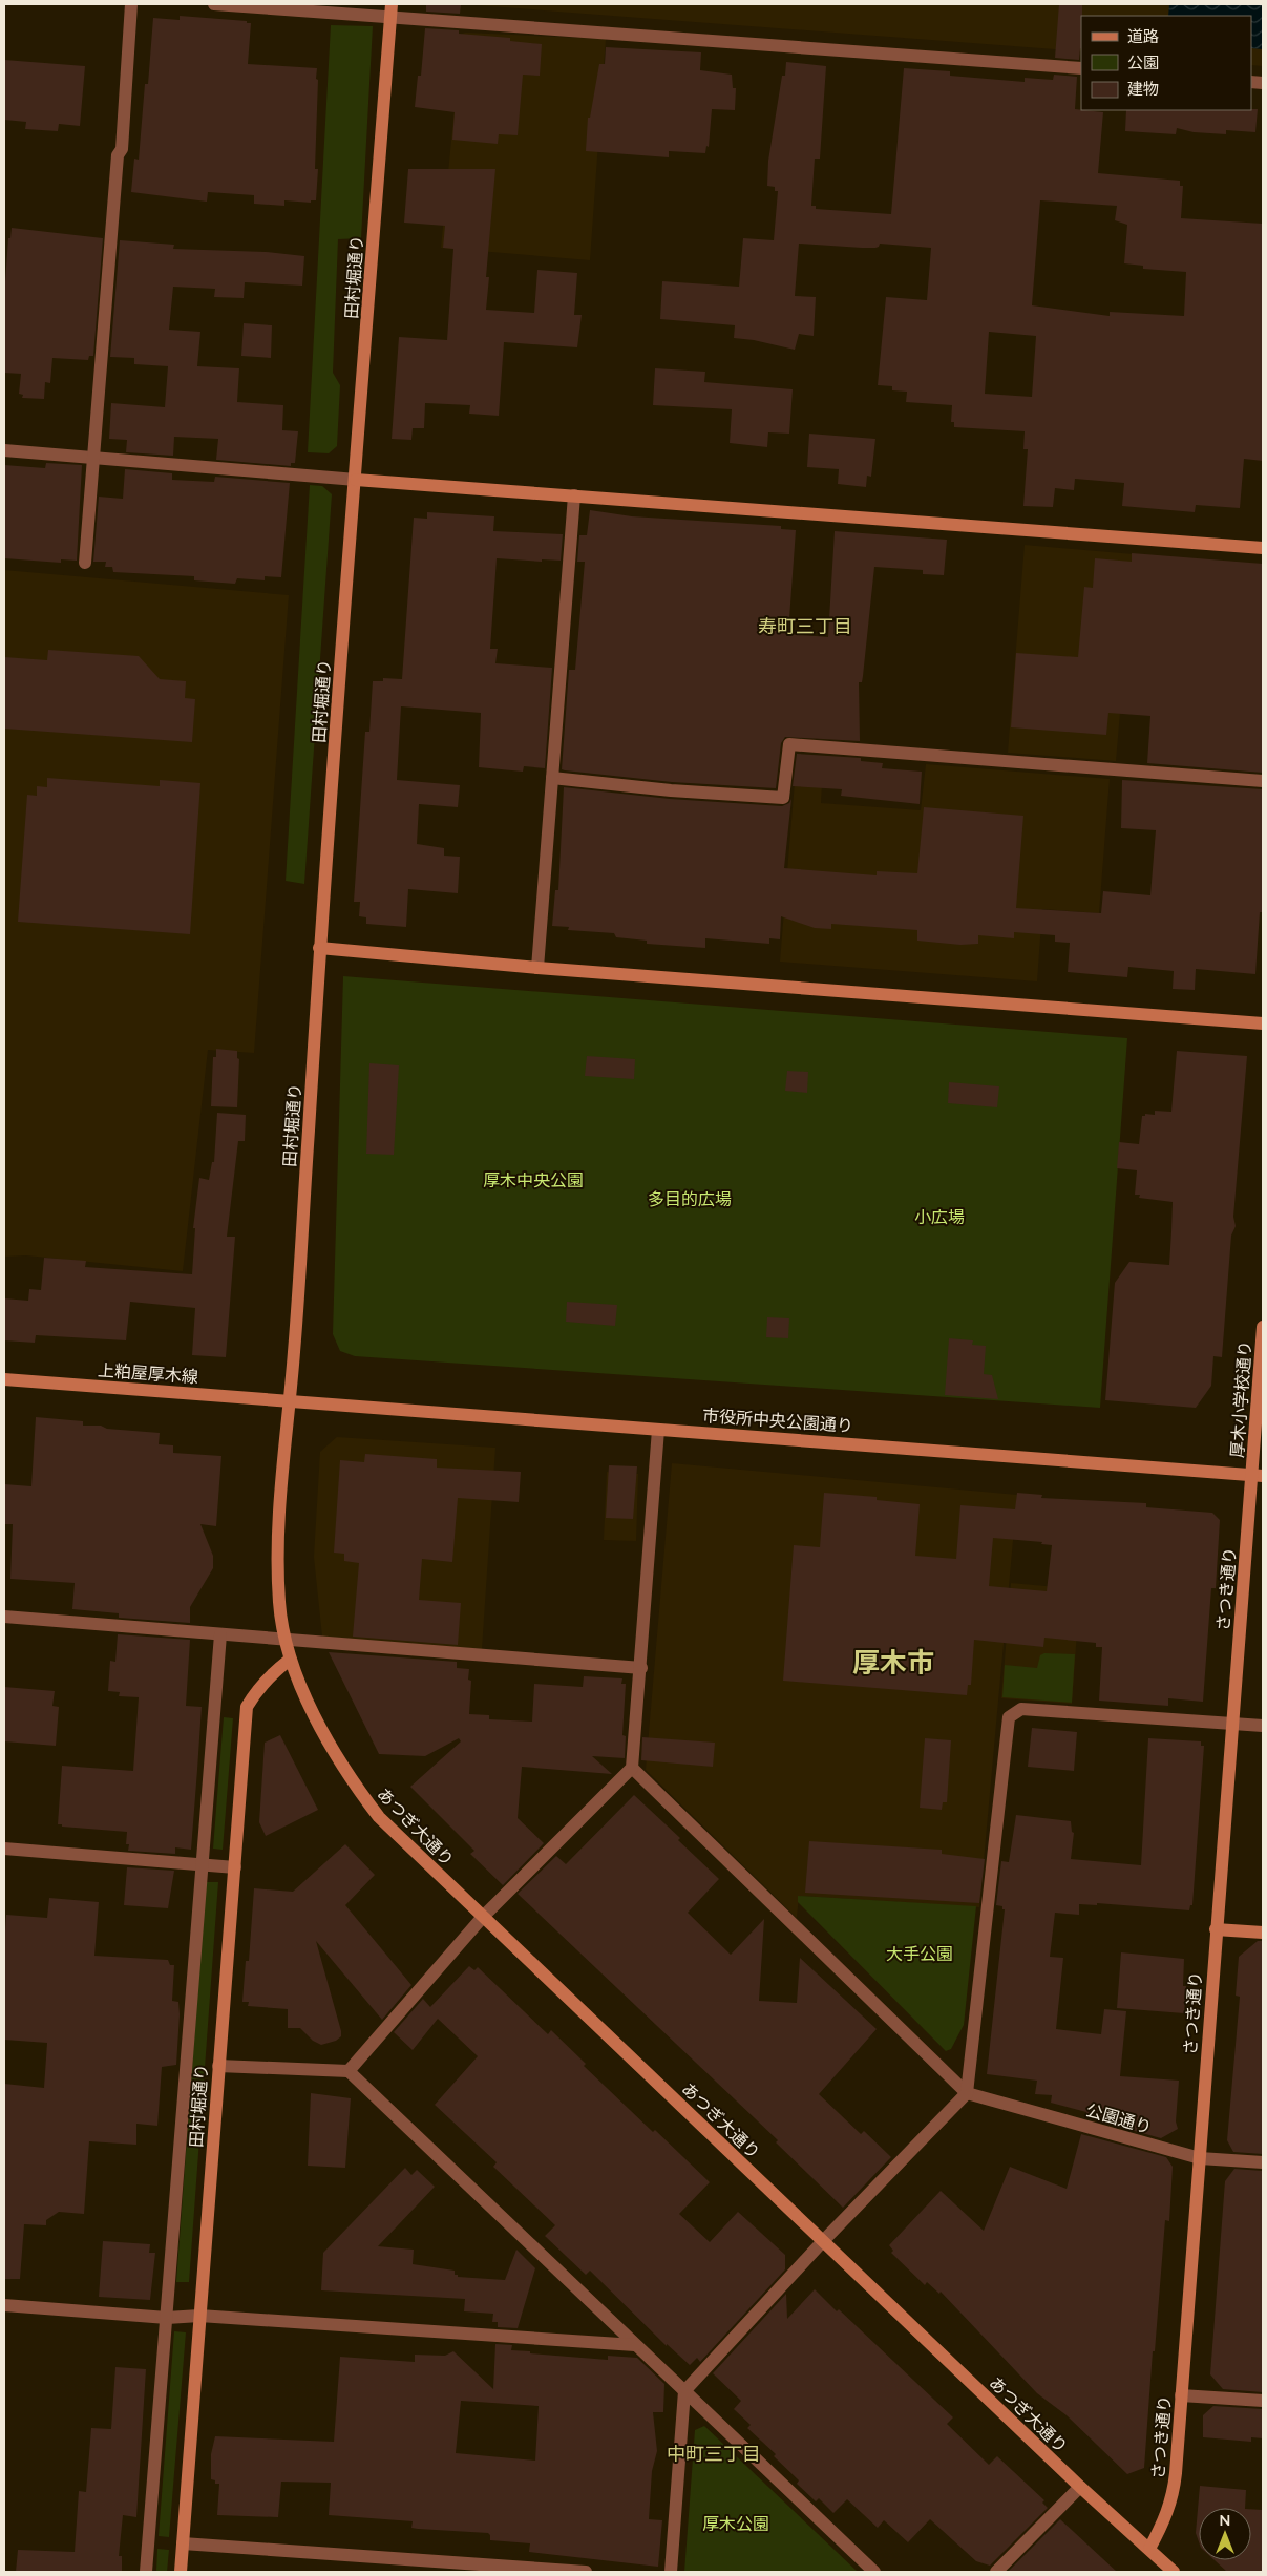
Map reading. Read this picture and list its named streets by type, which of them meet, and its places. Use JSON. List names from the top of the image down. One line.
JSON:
{"streets":{"street":["田村堀通り","上粕屋厚木線","厚木小学校通り","市役所中央公園通り","さつき通り","あつぎ大通り","公園通り"]},"crossings":[["田村堀通り","上粕屋厚木線"],["田村堀通り","市役所中央公園通り"],["田村堀通り","あつぎ大通り"],["上粕屋厚木線","市役所中央公園通り"],["厚木小学校通り","市役所中央公園通り"],["厚木小学校通り","さつき通り"],["市役所中央公園通り","さつき通り"],["さつき通り","あつぎ大通り"],["さつき通り","公園通り"]],"districts":["寿町三丁目","厚木市","中町三丁目"],"parks":["厚木中央公園","多目的広場","小広場","大手公園","厚木公園"],"legend":["道路","公園","建物"],"north":"top"}
